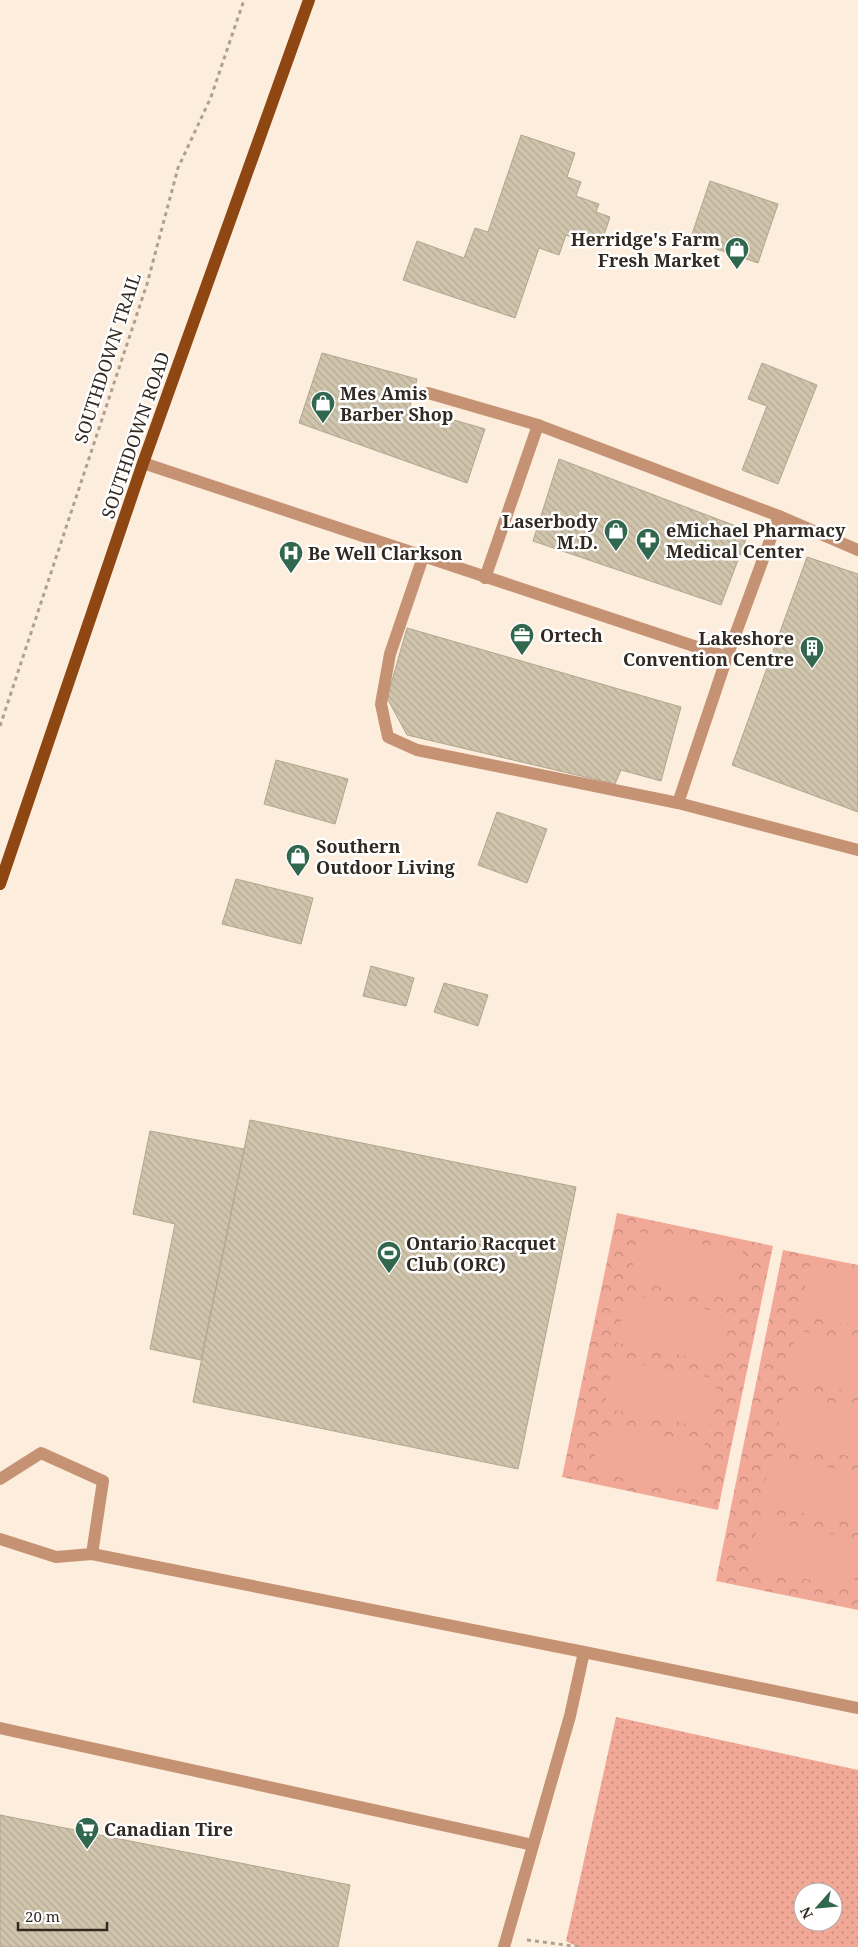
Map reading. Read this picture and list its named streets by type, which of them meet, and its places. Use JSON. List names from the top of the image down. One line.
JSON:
{"streets":{"main road":["SOUTHDOWN ROAD"],"path":["SOUTHDOWN TRAIL"]},"places":{"shop":["Herridge's Farm Fresh Market","Mes Amis Barber Shop","Laserbody M.D.","Southern Outdoor Living"],"pharmacy":["eMichael Pharmacy Medical Center"],"hospital":["Be Well Clarkson"],"office":["Ortech"],"building":["Lakeshore Convention Centre"],"sports":["Ontario Racquet Club (ORC)"],"supermarket":["Canadian Tire"]},"scale_bar":"20 m","north":"bottom left"}
